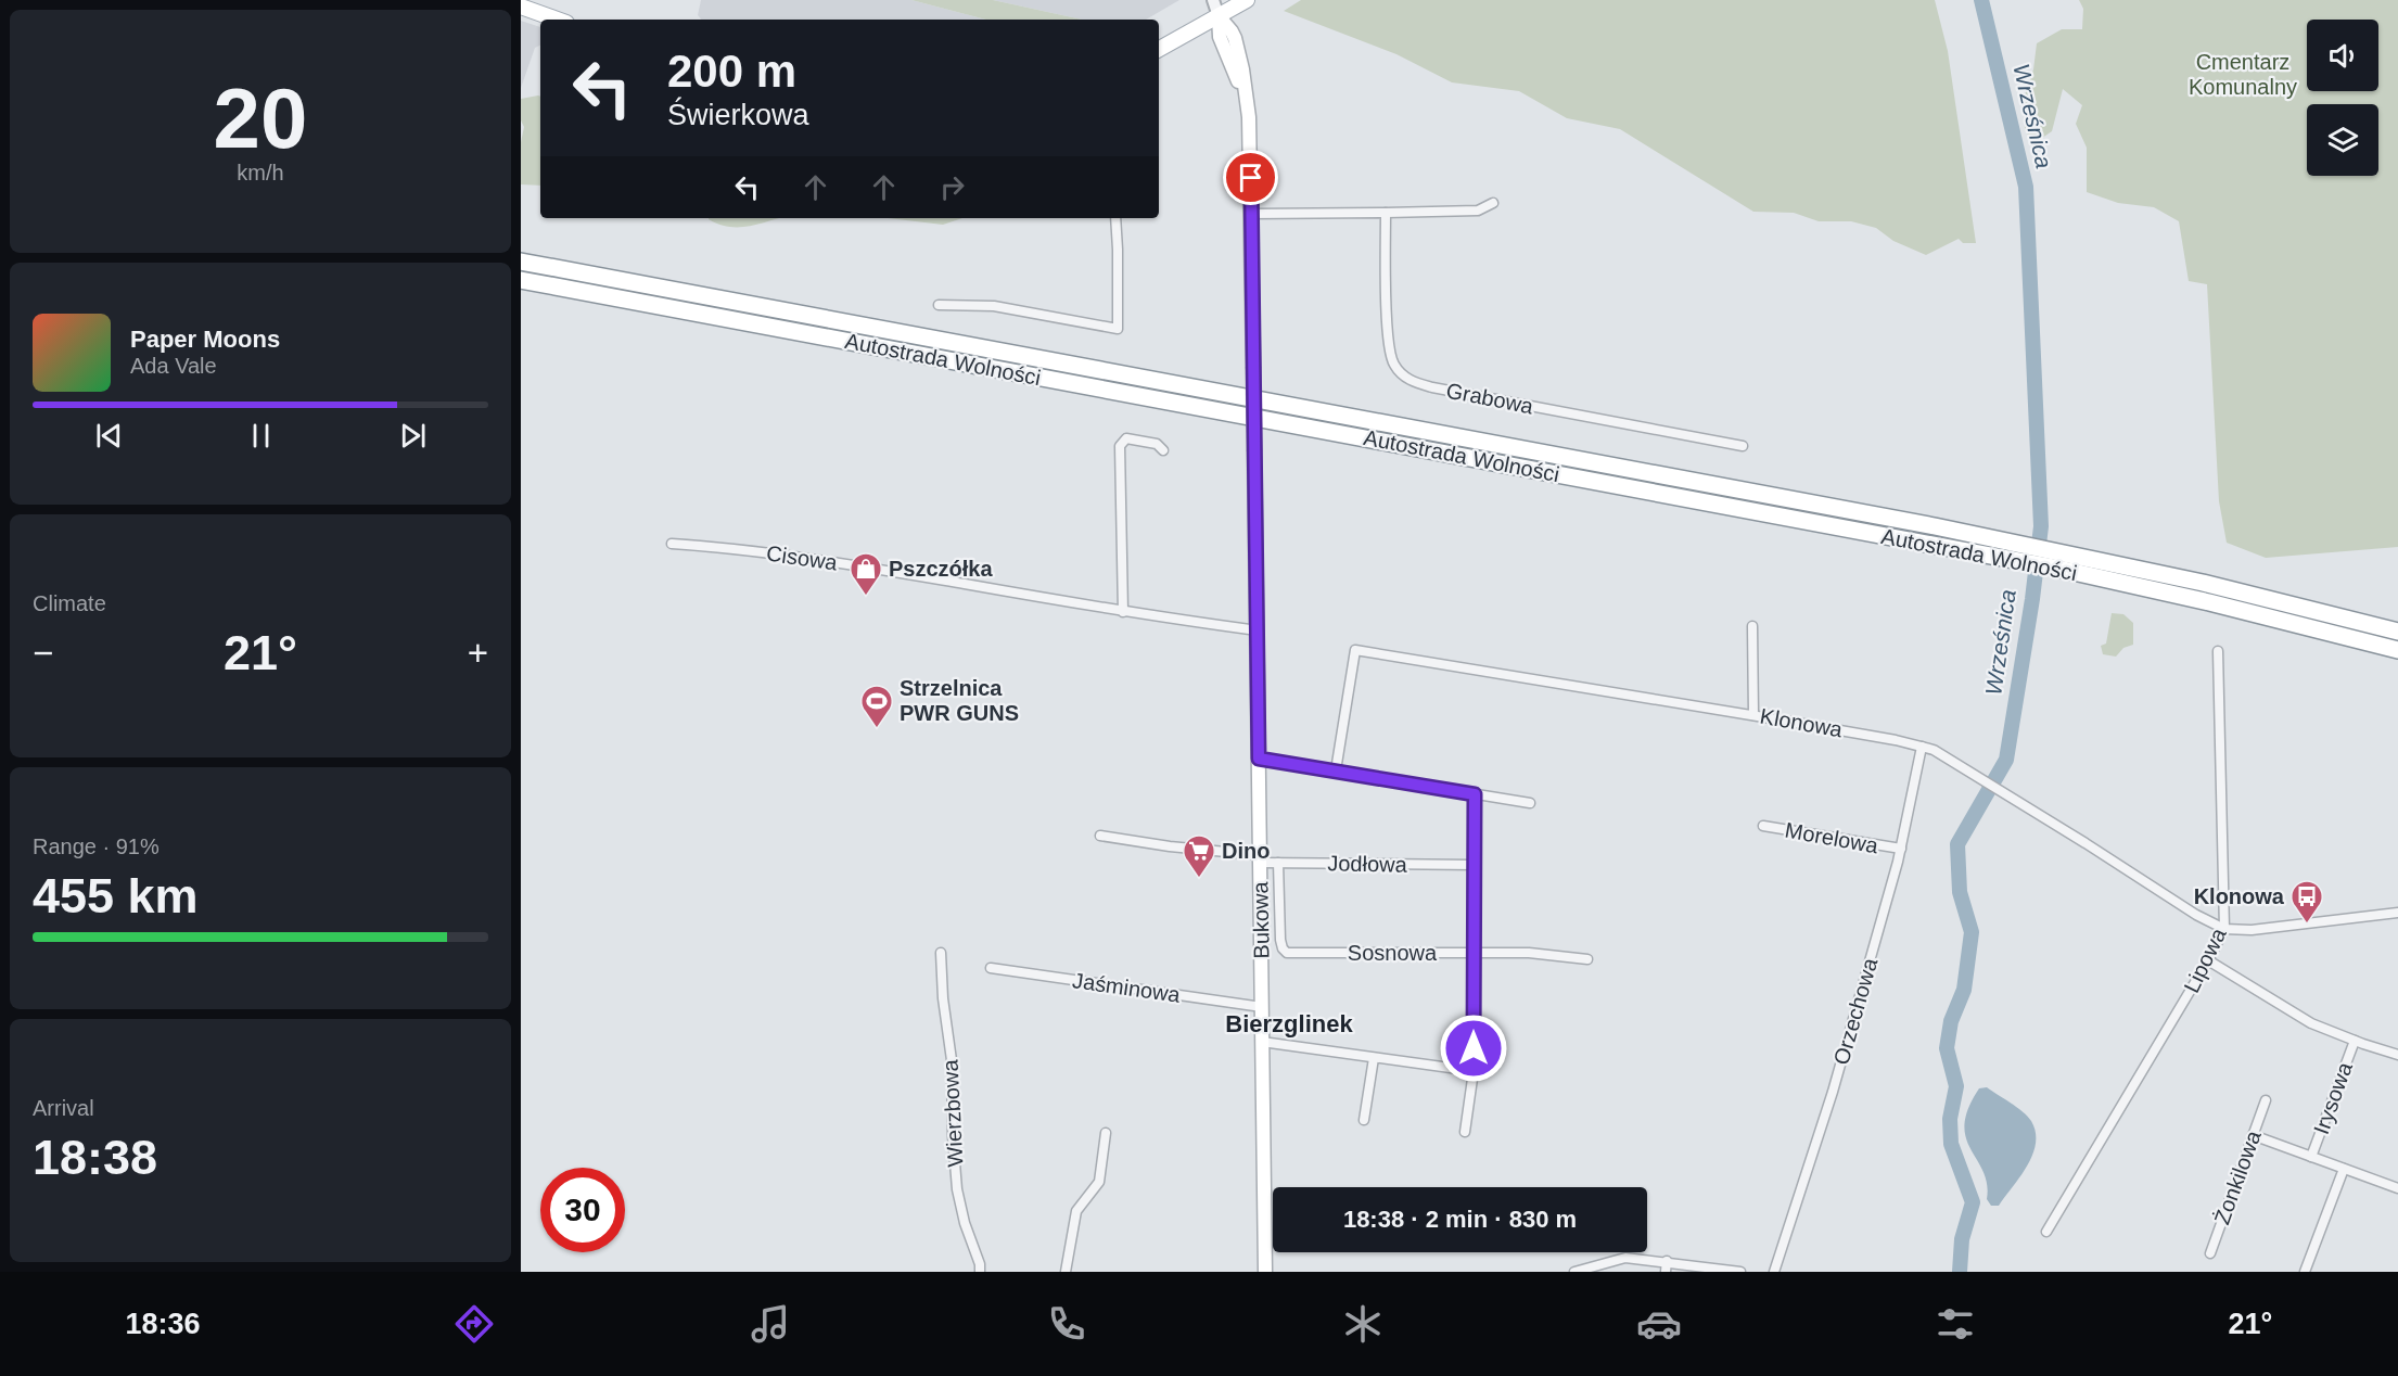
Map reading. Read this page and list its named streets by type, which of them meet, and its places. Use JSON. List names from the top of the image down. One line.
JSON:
{"streets":{"highway":["Autostrada Wolności"],"main road":["Bukowa"],"street":["Grabowa","Cisowa","Klonowa","Morelowa","Jodłowa","Sosnowa","Lipowa","Jaśminowa","Orzechowa","Irysowa","Wierzbowa","Żonkilowa"]},"crossings":[["Cisowa","Bukowa"],["Klonowa","Lipowa"],["Klonowa","Orzechowa"],["Morelowa","Orzechowa"],["Jodłowa","Bukowa"],["Jodłowa","Sosnowa"],["Bukowa","Jaśminowa"]],"districts":["Bierzglinek"],"water":["Wrześnica"],"parks":["Cmentarz Komunalny"],"places":{"shop":["Pszczółka"],"sports":["Strzelnica PWR GUNS"],"supermarket":["Dino"],"bus stop":["Klonowa"]},"page":{"tile":[["20","km/h"],"Climate",["Range · 91%","455 km"],["Arrival","18:38"]],"turn":["200 m","Świerkowa"],"song":["Paper Moons","Ada Vale"],"heat":["−","21°","+"],"limit":"30","trip":"18:38 · 2 min · 830 m","tabs":["18:36","21°"]}}
